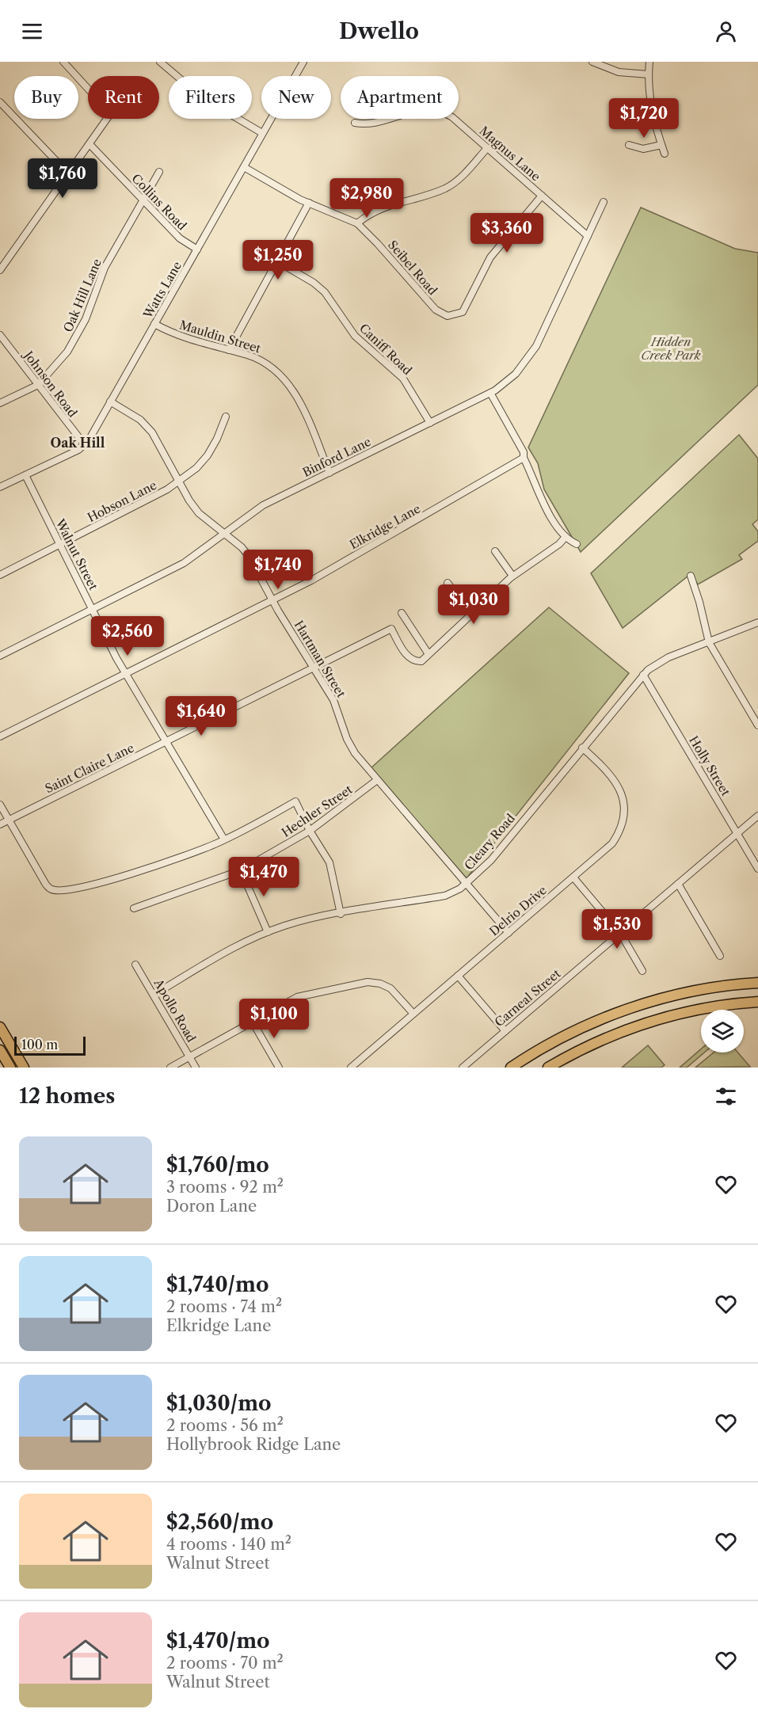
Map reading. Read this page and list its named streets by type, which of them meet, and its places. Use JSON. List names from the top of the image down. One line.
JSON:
{"streets":{"street":["Magnus Lane","Collins Road","Seibel Road","Watts Lane","Oak Hill Lane","Mauldin Street","Caniff Road","Johnson Road","Binford Lane","Hobson Lane","Elkridge Lane","Walnut Street","Hartman Street","Holly Street","Saint Claire Lane","Hechler Street","Cleary Road","Delrio Drive","Carneal Street","Apollo Road"]},"crossings":[["Magnus Lane","Seibel Road"],["Magnus Lane","Binford Lane"],["Collins Road","Watts Lane"],["Collins Road","Oak Hill Lane"],["Seibel Road","Watts Lane"],["Watts Lane","Mauldin Street"],["Watts Lane","Johnson Road"],["Watts Lane","Hartman Street"],["Oak Hill Lane","Johnson Road"],["Mauldin Street","Binford Lane"],["Caniff Road","Binford Lane"],["Binford Lane","Walnut Street"],["Binford Lane","Hartman Street"],["Hobson Lane","Walnut Street"],["Hobson Lane","Hartman Street"],["Elkridge Lane","Walnut Street"],["Elkridge Lane","Hartman Street"],["Walnut Street","Saint Claire Lane"],["Hartman Street","Saint Claire Lane"],["Hartman Street","Hechler Street"],["Hartman Street","Cleary Road"],["Hartman Street","Delrio Drive"],["Holly Street","Cleary Road"],["Holly Street","Carneal Street"],["Cleary Road","Delrio Drive"],["Cleary Road","Apollo Road"]],"districts":["Oak Hill"],"parks":["Hidden Creek Park"],"scale_bar":"100 m","page":{"header":"Dwello","chip":["Buy","Rent","Filters","New","Apartment"],"price":["$1,720","$1,760","$2,980","$3,360","$1,250","$1,740","$1,030","$2,560","$1,640","$1,470","$1,530","$1,100"],"scale":"100 m","heading":"12 homes","list":[{"name":"$1,760/mo","note":"3 rooms · 92 m² · Doron Lane"},{"name":"$1,740/mo","note":"2 rooms · 74 m² · Elkridge Lane"},{"name":"$1,030/mo","note":"2 rooms · 56 m² · Hollybrook Ridge Lane"},{"name":"$2,560/mo","note":"4 rooms · 140 m² · Walnut Street"},{"name":"$1,470/mo","note":"2 rooms · 70 m² · Walnut Street"}]}}
